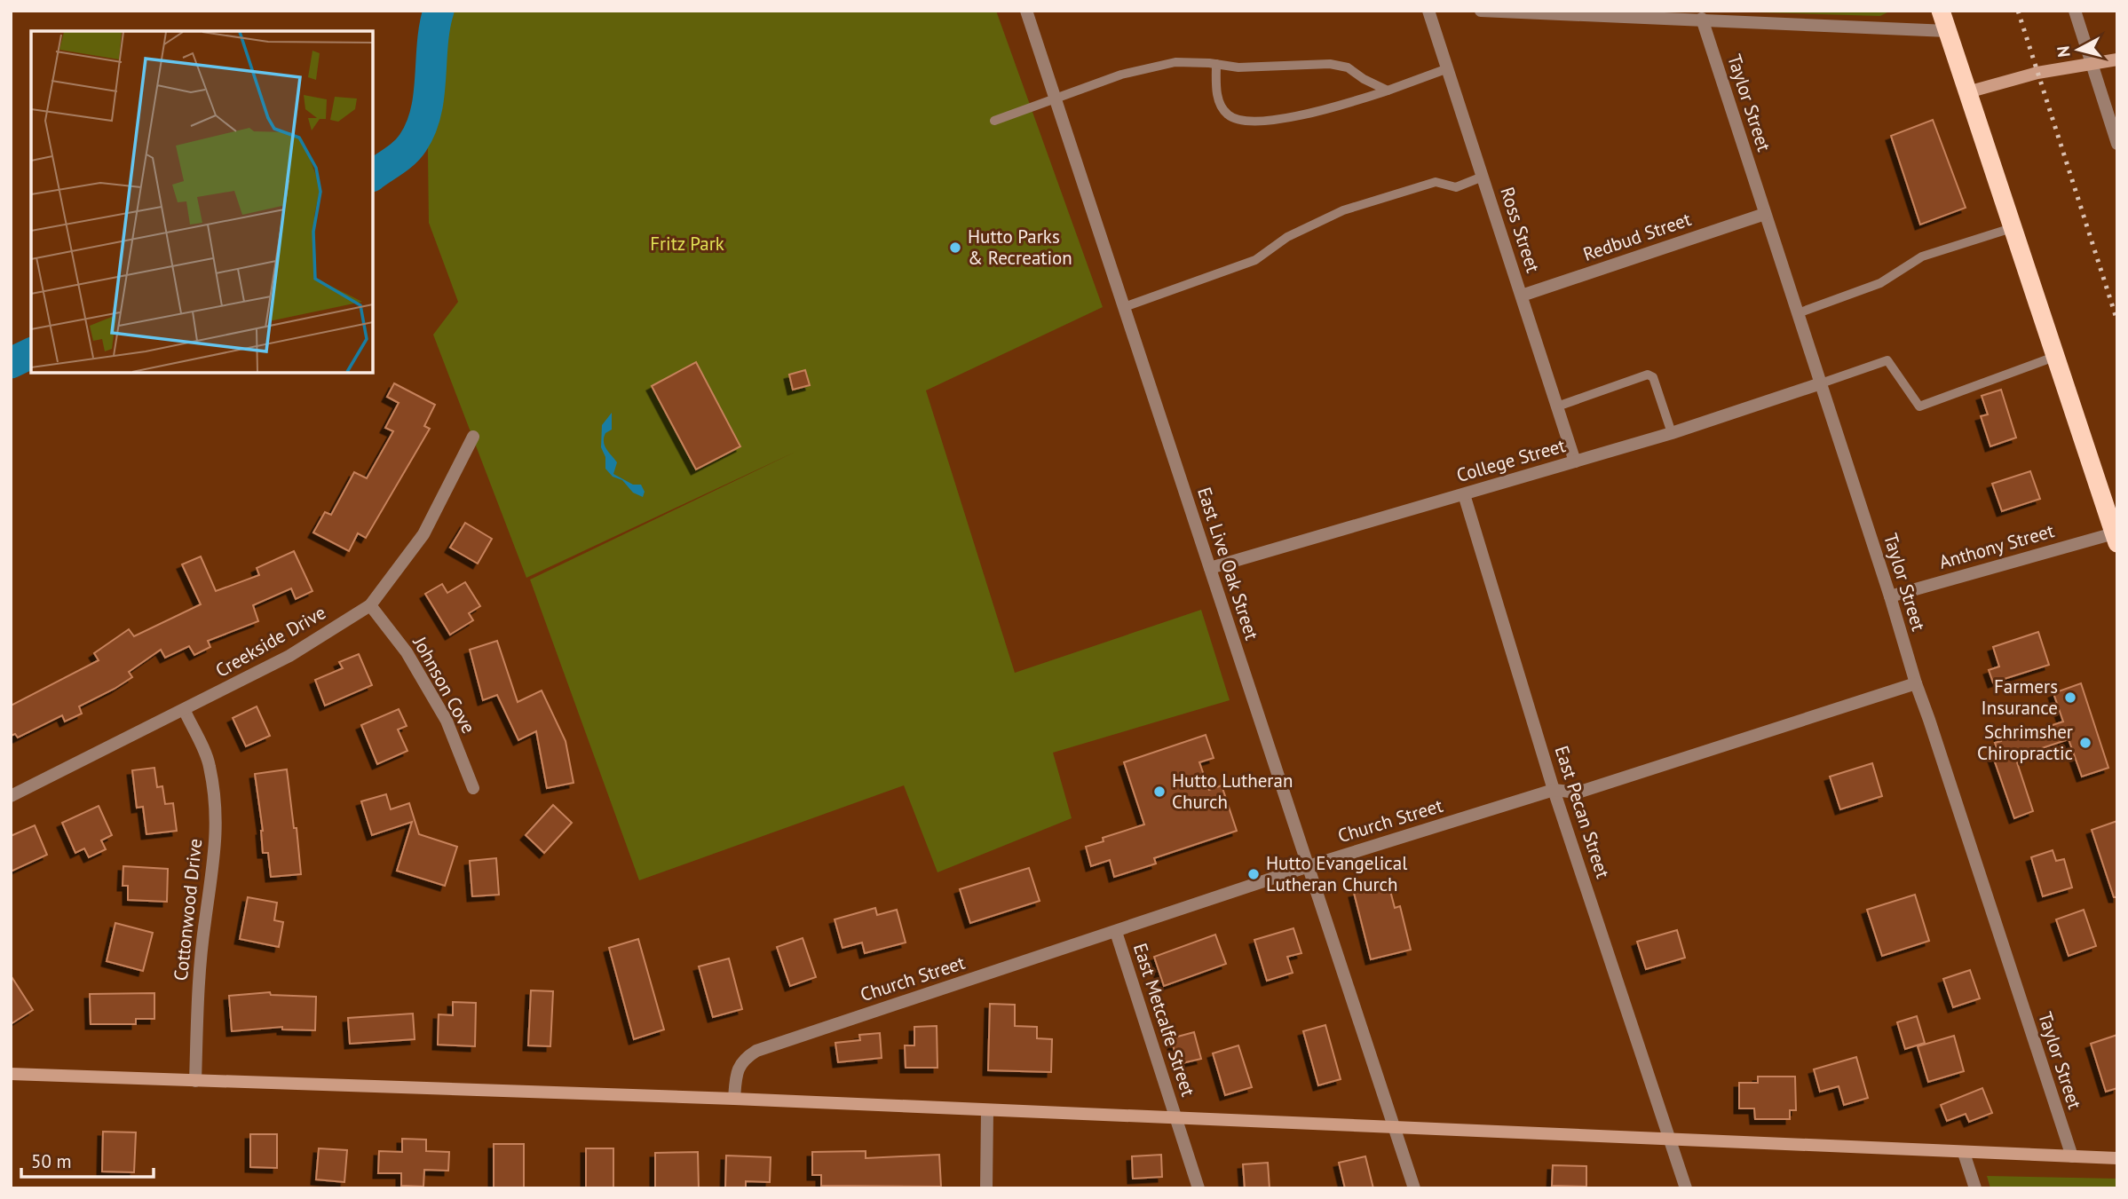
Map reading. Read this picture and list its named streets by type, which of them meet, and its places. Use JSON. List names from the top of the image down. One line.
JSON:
{"streets":{"street":["Taylor Street","Ross Street","Redbud Street","College Street","Anthony Street","East Live Oak Street","Creekside Drive","Johnson Cove","East Pecan Street","Church Street","Cottonwood Drive","East Metcalfe Street"]},"crossings":[["Taylor Street","Redbud Street"],["Taylor Street","College Street"],["Taylor Street","Anthony Street"],["Taylor Street","Church Street"],["Ross Street","Redbud Street"],["Ross Street","College Street"],["College Street","East Live Oak Street"],["College Street","East Pecan Street"],["East Live Oak Street","Church Street"],["Creekside Drive","Johnson Cove"],["Creekside Drive","Cottonwood Drive"],["East Pecan Street","Church Street"],["Church Street","East Metcalfe Street"]],"parks":["Fritz Park"],"places":["Hutto Parks & Recreation","Farmers Insurance","Schrimsher Chiropractic","Hutto Lutheran Church","Hutto Evangelical Lutheran Church"],"scale_bar":"50 m","north":"left"}
